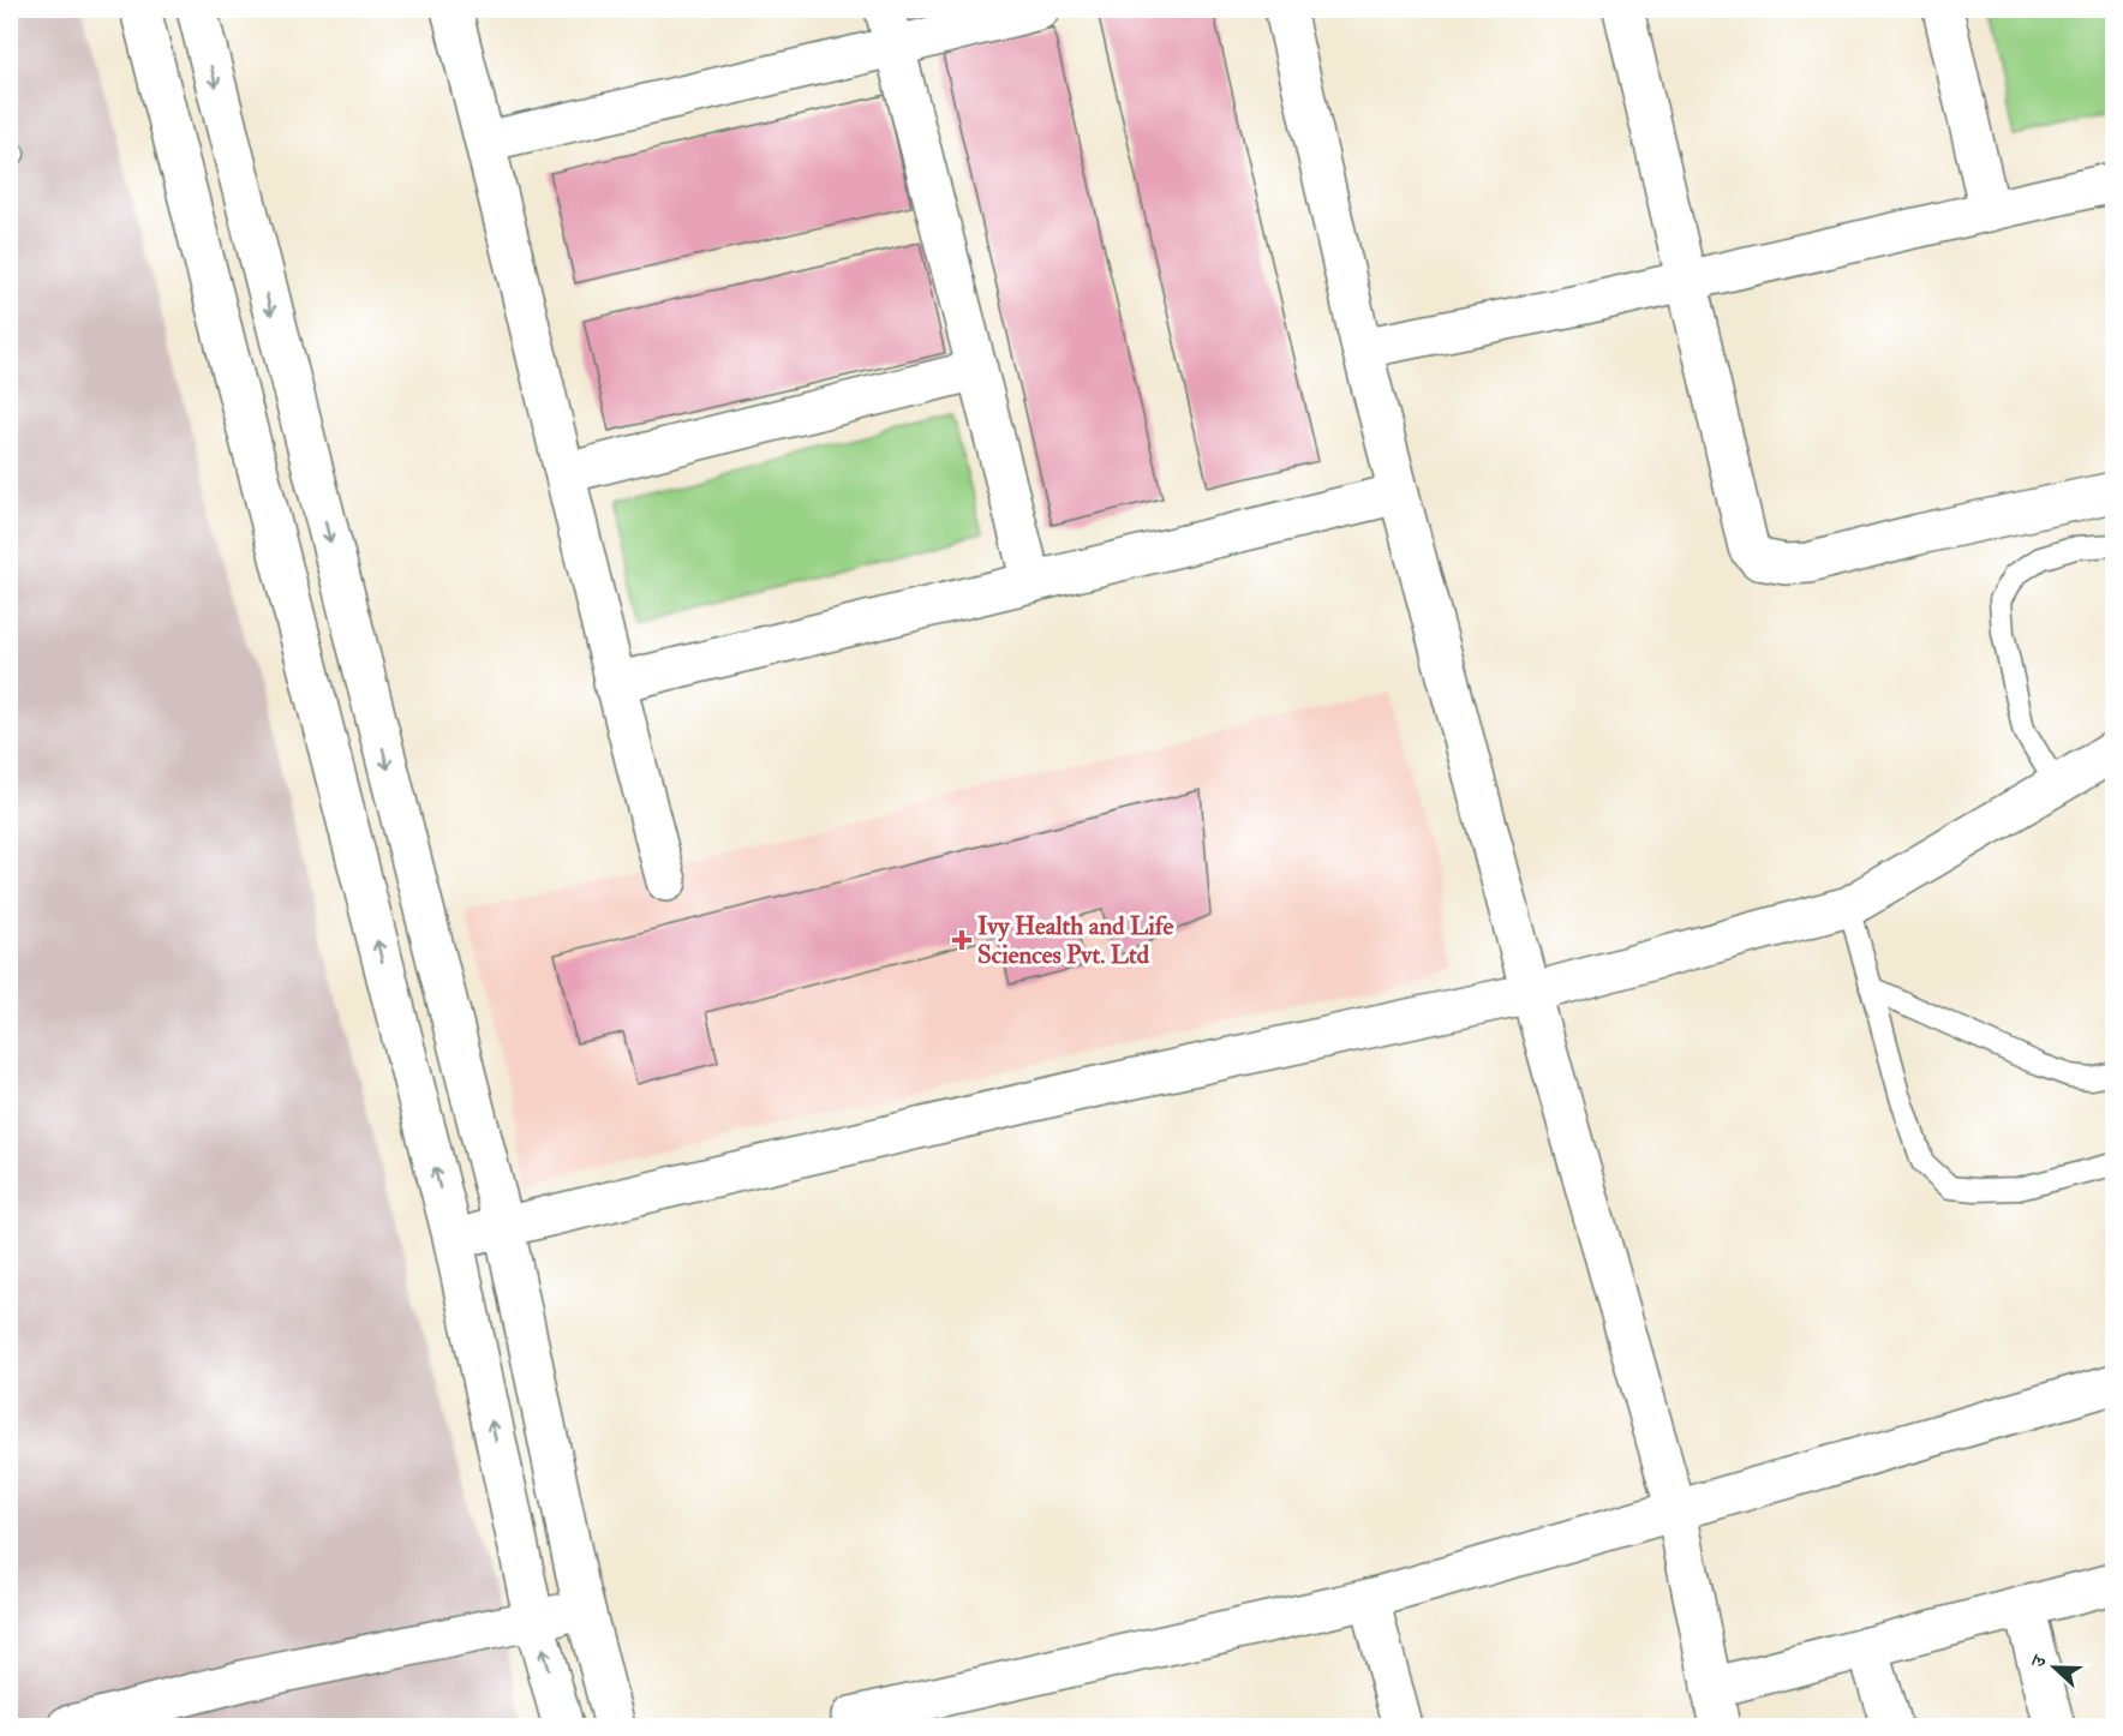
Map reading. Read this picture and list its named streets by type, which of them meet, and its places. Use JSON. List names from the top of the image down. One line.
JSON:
{"places":{"health":["Ivy Health and Life Sciences Pvt. Ltd"]},"north":"left"}
